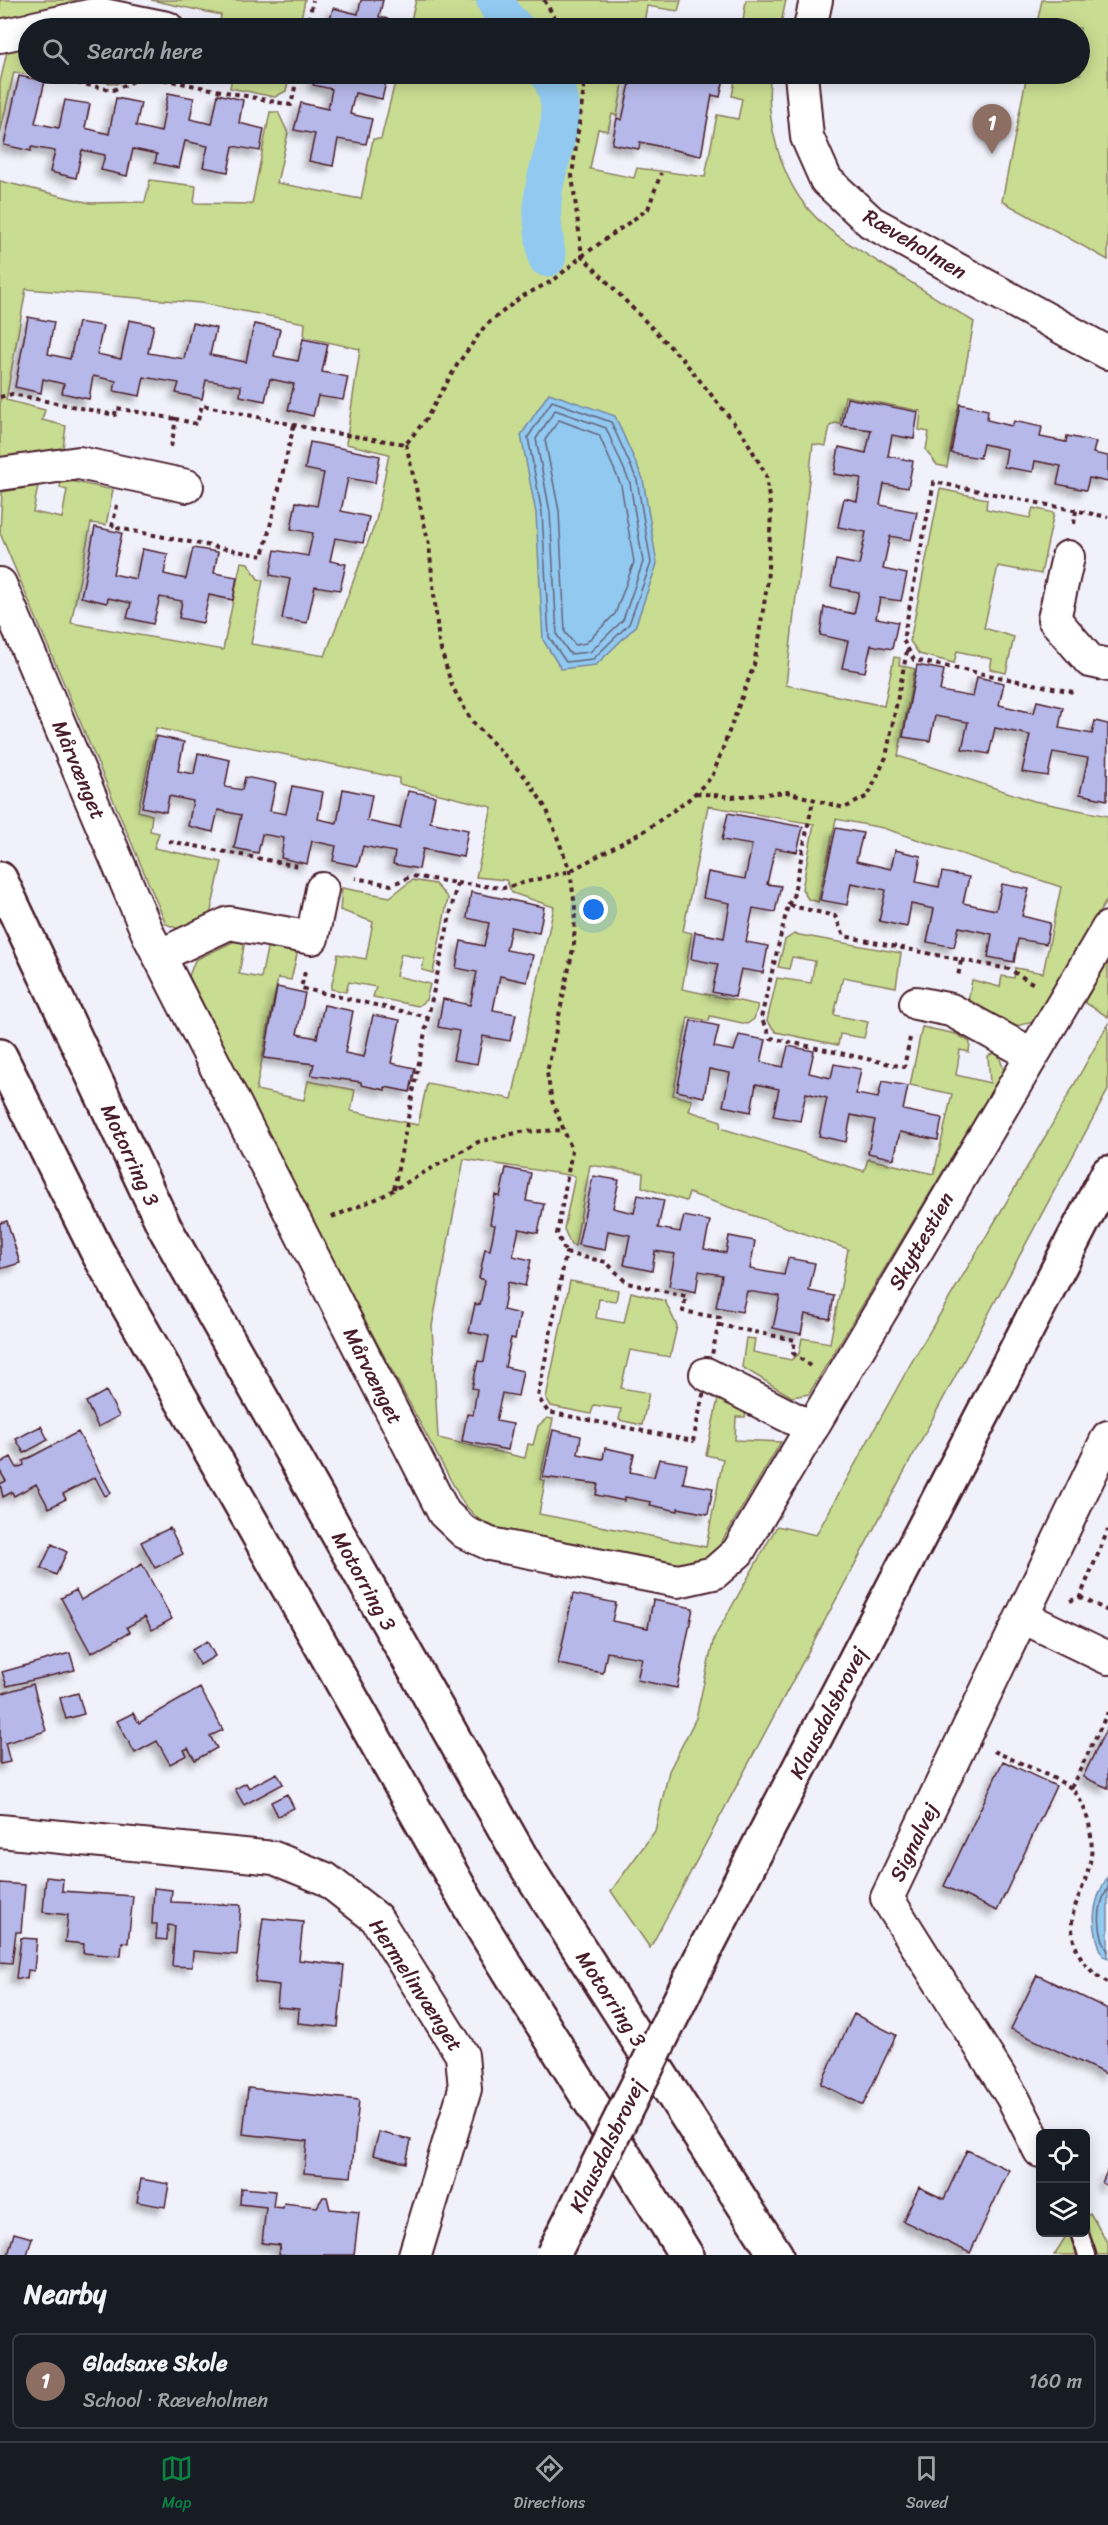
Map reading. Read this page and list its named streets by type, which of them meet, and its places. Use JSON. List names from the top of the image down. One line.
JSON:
{"streets":{"main road":["Motorring 3","Klausdalsbrovej"],"street":["Ræveholmen","Mårvænget","Skyttestien","Signalvej","Hermelinvænget"]},"crossings":[["Mårvænget","Skyttestien"]],"page":{"search":"Search here","pins":"1","heading":"Nearby","list":[{"mark":"1","name":"Gladsaxe Skole","note":"School · Ræveholmen","value":"160 m"}],"nav":["Map","Directions","Saved"]}}
